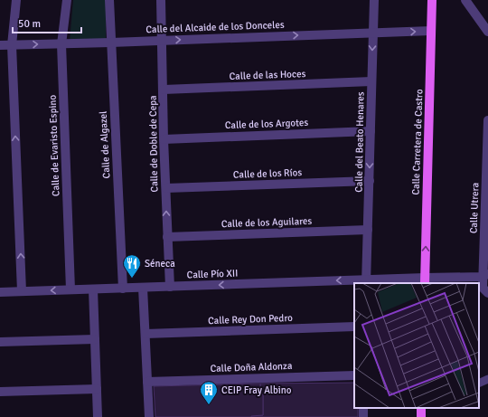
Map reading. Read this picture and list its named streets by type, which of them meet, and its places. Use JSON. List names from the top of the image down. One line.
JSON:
{"streets":{"main road":["Calle Carretera de Castro"],"street":["Calle del Alcaide de los Donceles","Calle de las Hoces","Calle de los Argotes","Calle del Beato Henares","Calle de Doble de Cepa","Calle de Algazel","Calle de Evaristo Espino","Calle de los Ríos","Calle Utrera","Calle de los Aguilares","Calle Pío XII","Calle Rey Don Pedro","Calle Doña Aldonza"]},"crossings":[["Calle del Alcaide de los Donceles","Calle del Beato Henares"],["Calle del Alcaide de los Donceles","Calle Carretera de Castro"],["Calle del Alcaide de los Donceles","Calle de Doble de Cepa"],["Calle del Alcaide de los Donceles","Calle de Algazel"],["Calle del Alcaide de los Donceles","Calle de Evaristo Espino"],["Calle de las Hoces","Calle del Beato Henares"],["Calle de las Hoces","Calle de Doble de Cepa"],["Calle de los Argotes","Calle del Beato Henares"],["Calle de los Argotes","Calle de Doble de Cepa"],["Calle del Beato Henares","Calle de los Ríos"],["Calle del Beato Henares","Calle de los Aguilares"],["Calle del Beato Henares","Calle Pío XII"],["Calle Carretera de Castro","Calle Pío XII"],["Calle de Doble de Cepa","Calle de los Ríos"],["Calle de Doble de Cepa","Calle de los Aguilares"],["Calle de Doble de Cepa","Calle Pío XII"],["Calle de Algazel","Calle Pío XII"],["Calle de Evaristo Espino","Calle Pío XII"],["Calle Utrera","Calle Pío XII"]],"one_way":["Calle del Alcaide de los Donceles","Calle Carretera de Castro","Calle Pío XII"],"places":{"restaurant":["Séneca"],"building":["CEIP Fray Albino"]},"scale_bar":"50 m"}
